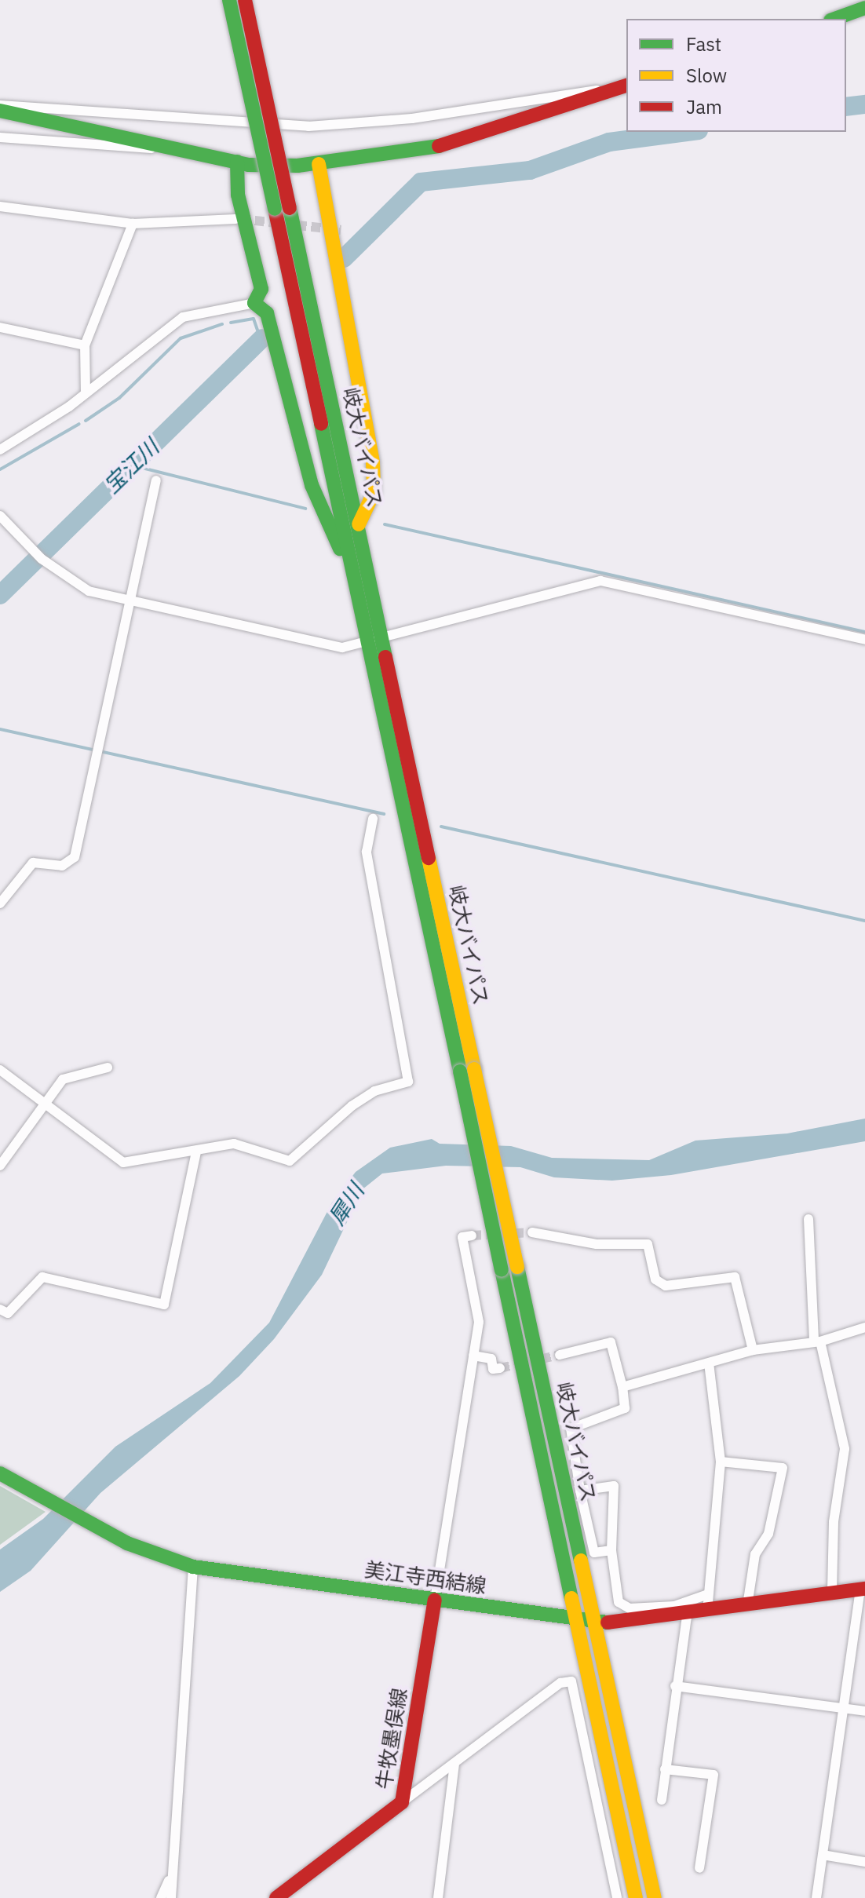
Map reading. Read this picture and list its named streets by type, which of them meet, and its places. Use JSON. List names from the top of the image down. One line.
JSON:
{"streets":{"main road":["岐大バイパス","美江寺西結線","牛牧墨俣線"]},"crossings":[["岐大バイパス","美江寺西結線"],["美江寺西結線","牛牧墨俣線"]],"water":["宝江川","犀川"],"legend":["Fast","Slow","Jam"]}
